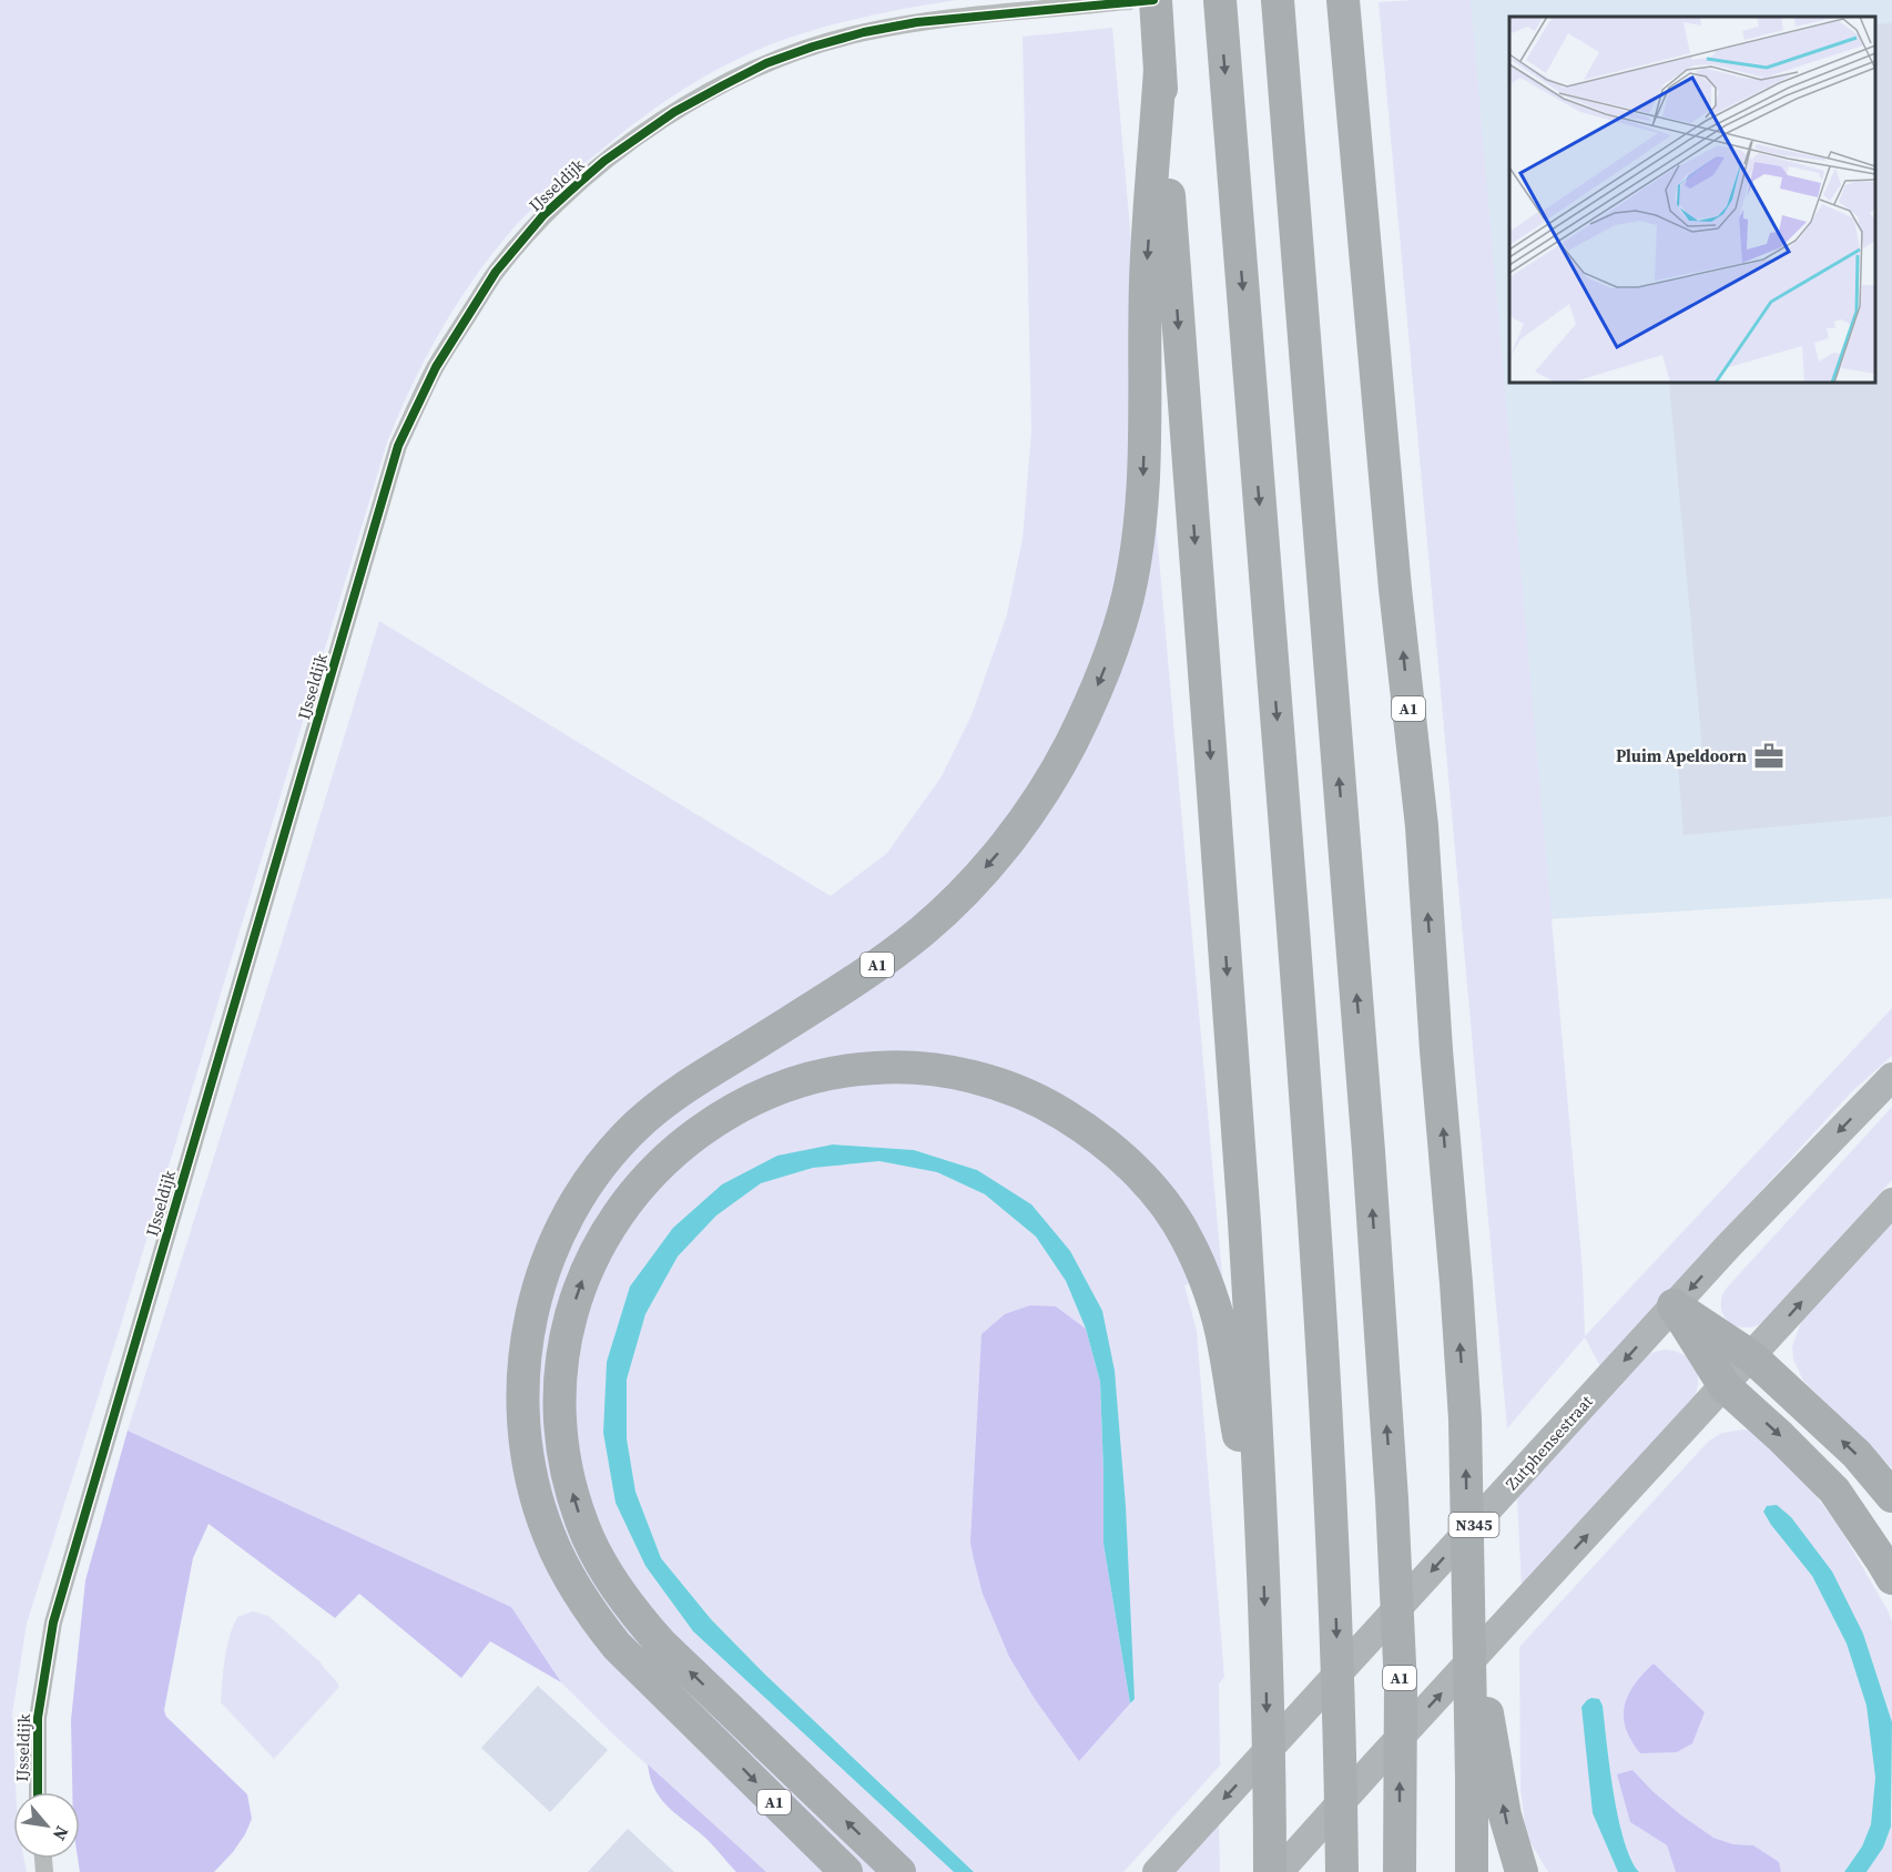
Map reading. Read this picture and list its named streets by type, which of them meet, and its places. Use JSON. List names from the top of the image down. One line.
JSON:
{"streets":{"highway":["A1"],"main road":["Zutphensestraat","N345"],"street":["IJsseldijk"]},"places":{"office":["Pluim Apeldoorn"]},"north":"bottom right"}
